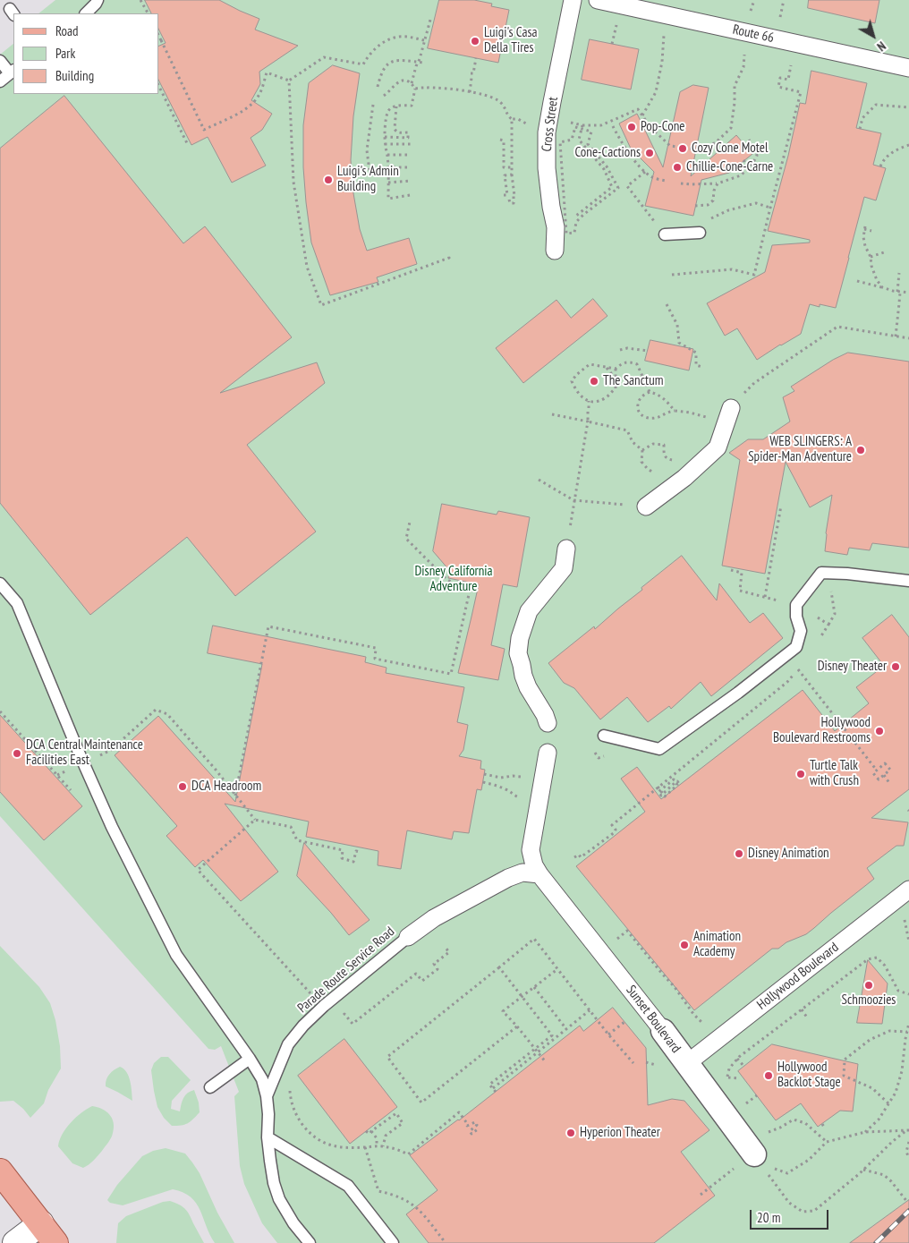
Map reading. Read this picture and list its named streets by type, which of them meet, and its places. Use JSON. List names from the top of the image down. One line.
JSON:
{"streets":{"street":["Route 66","Cross Street","Hollywood Boulevard","Sunset Boulevard"],"lane":["Parade Route Service Road"]},"crossings":[["Hollywood Boulevard","Sunset Boulevard"]],"parks":["Disney California Adventure"],"places":["Luigi's Casa Della Tires","Pop-Cone","Cozy Cone Motel","Cone-Cactions","Chillie-Cone-Carne","Luigi's Admin Building","The Sanctum","WEB SLINGERS: A Spider-Man Adventure","Disney Theater","Hollywood Boulevard Restrooms","DCA Central Maintenance Facilities East","Turtle Talk with Crush","DCA Headroom","Disney Animation","Animation Academy","Schmoozies","Hollywood Backlot Stage","Hyperion Theater"],"legend":["Road","Park","Building"],"scale_bar":"20 m","north":"bottom right"}
